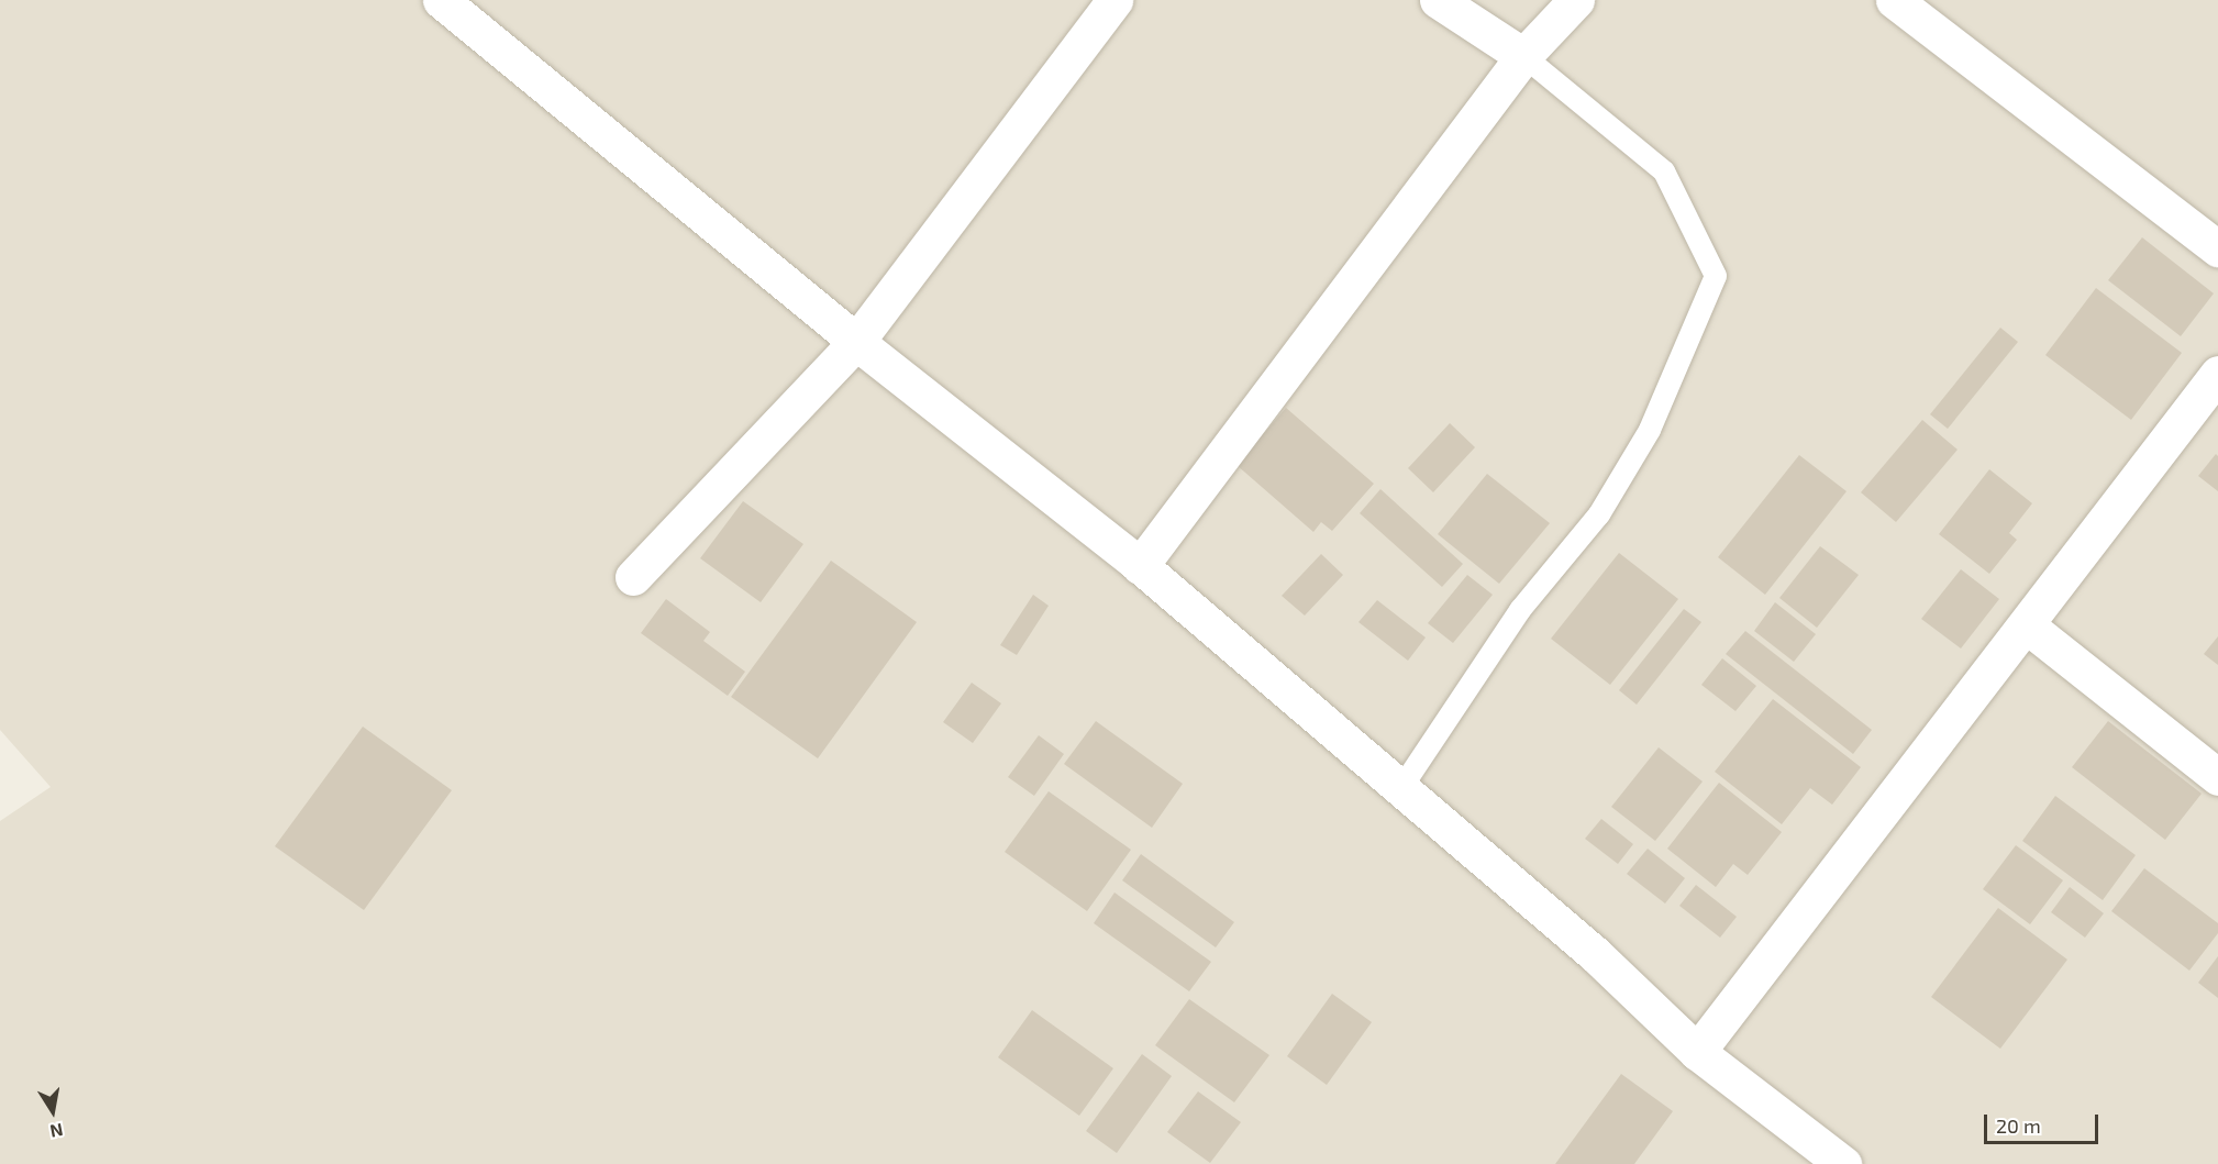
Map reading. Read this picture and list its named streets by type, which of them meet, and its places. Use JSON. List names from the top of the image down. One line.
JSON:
{"scale_bar":"20 m","north":"bottom"}
